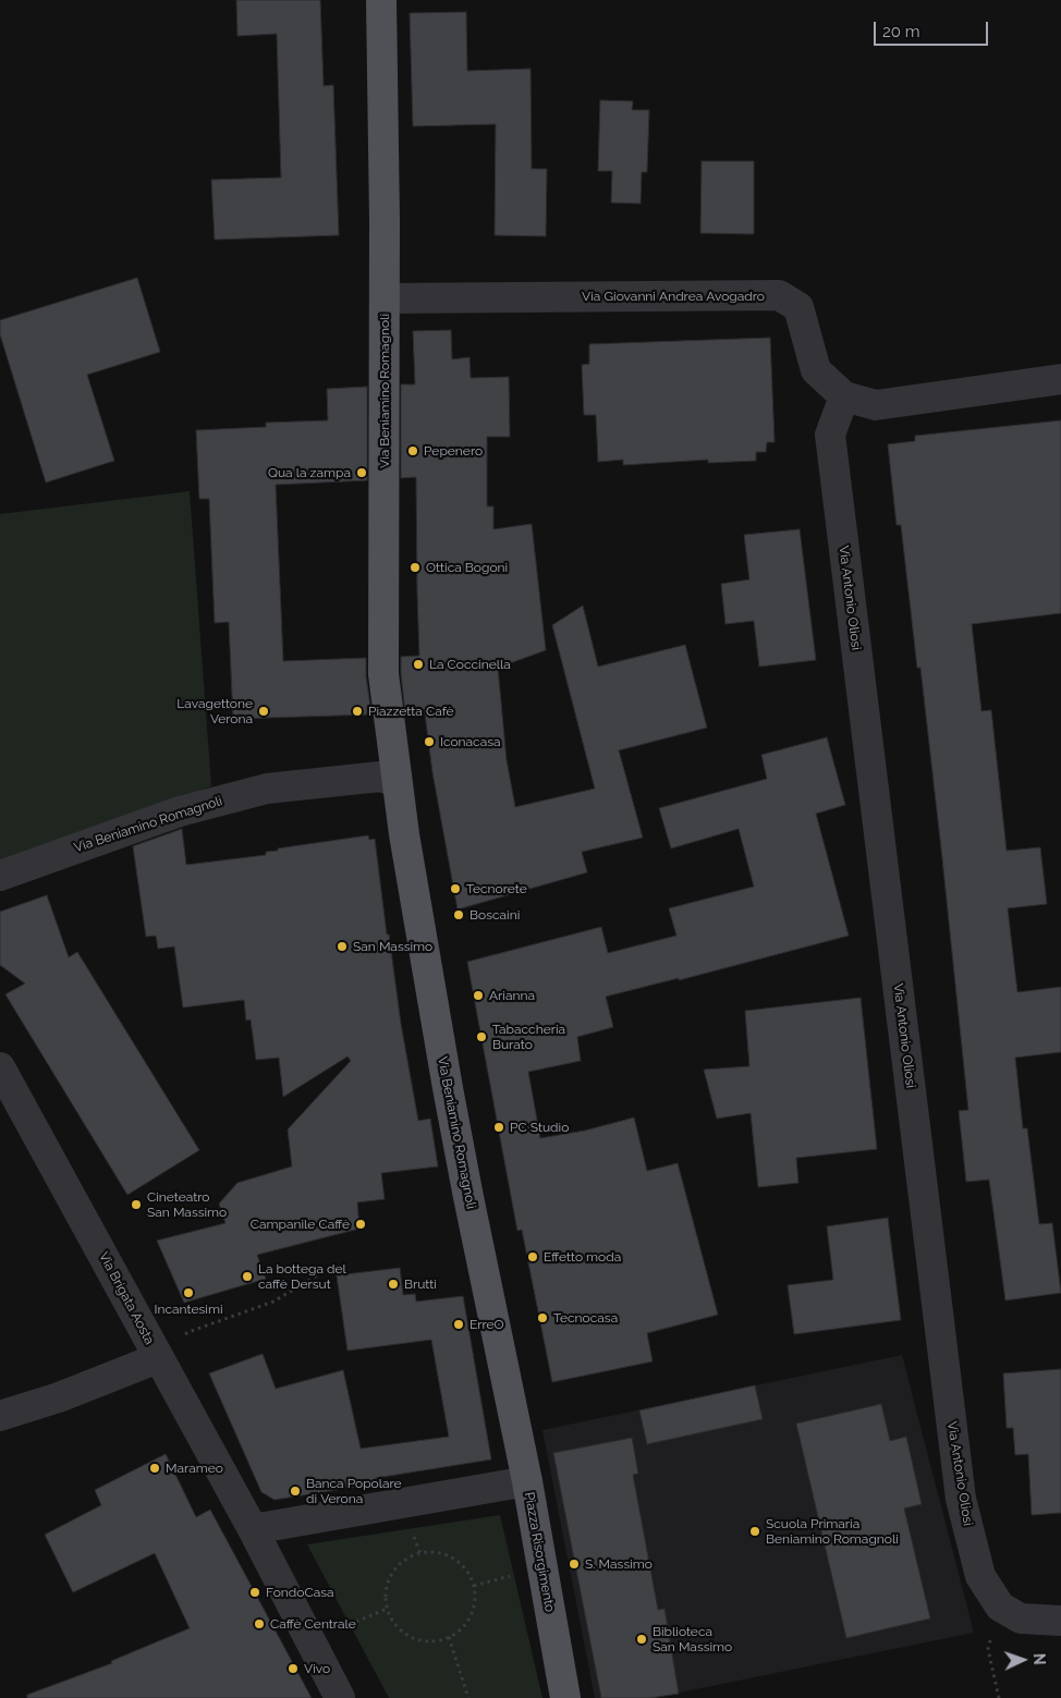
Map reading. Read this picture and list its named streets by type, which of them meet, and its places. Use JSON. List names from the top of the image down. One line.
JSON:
{"streets":{"main road":["Via Beniamino Romagnoli","Piazza Risorgimento"],"street":["Via Giovanni Andrea Avogadro","Via Antonio Oliosi","Via Brigata Aosta"]},"crossings":[["Via Giovanni Andrea Avogadro","Via Beniamino Romagnoli"],["Via Giovanni Andrea Avogadro","Via Antonio Oliosi"],["Via Beniamino Romagnoli","Piazza Risorgimento"],["Via Brigata Aosta","Piazza Risorgimento"]],"places":["Pepenero","Qua la zampa","Ottica Bogoni","La Coccinella","Lavagettone Verona","Piazzetta Cafè","Iconacasa","Tecnorete","Boscaini","San Massimo","Arianna","Tabaccheria Burato","PC Studio","Cineteatro San Massimo","Campanile Caffè","Effetto moda","La bottega del caffè Dersut","Brutti","Incantesimi","Tecnocasa","ErreO","Marameo","Banca Popolare di Verona","Scuola Primaria Beniamino Romagnoli","S. Massimo","FondoCasa","Caffè Centrale","Biblioteca San Massimo","Vivo"],"scale_bar":"20 m","north":"right"}
